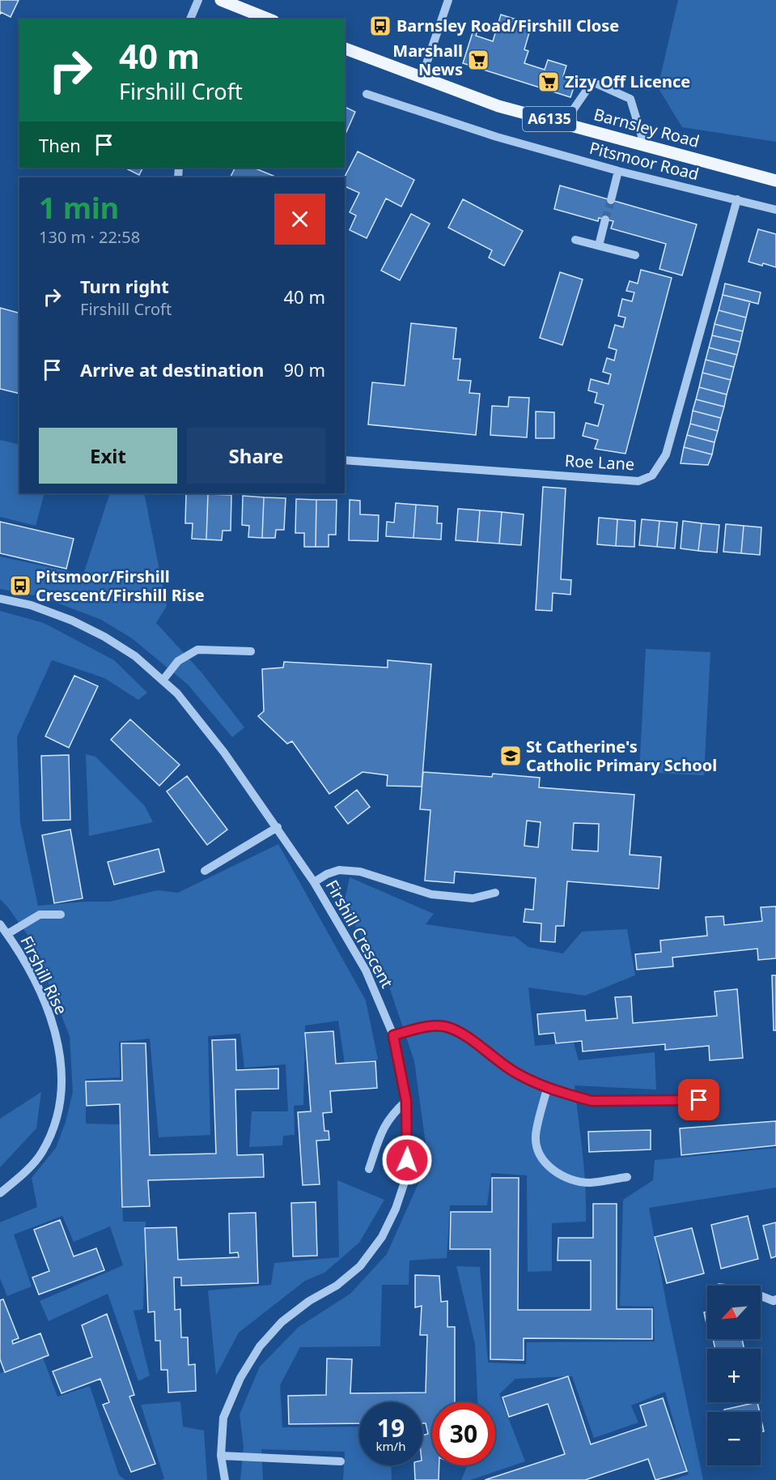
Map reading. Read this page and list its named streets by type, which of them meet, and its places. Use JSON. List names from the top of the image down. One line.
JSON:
{"streets":{"main road":["A6135","Barnsley Road"],"street":["Pitsmoor Road","Roe Lane","Firshill Crescent","Firshill Rise"]},"crossings":[["A6135","Barnsley Road"],["Pitsmoor Road","Roe Lane"]],"places":{"bus stop":["Barnsley Road/Firshill Close","Pitsmoor/Firshill Crescent/Firshill Rise"],"supermarket":["Marshall News","Zizy Off Licence"],"school or university":["St Catherine's Catholic Primary School"]},"north":"bottom left","page":{"turn":["40 m","Firshill Croft"],"then":"Then","heading":["1 min","130 m · 22:58"],"list":[{"name":"Turn right","note":"Firshill Croft","value":"40 m"},{"name":"Arrive at destination","value":"90 m"}],"buttons":["Exit","Share"],"map_buttons":["+","−"],"speed":"19 km/h","limit":"30"}}
